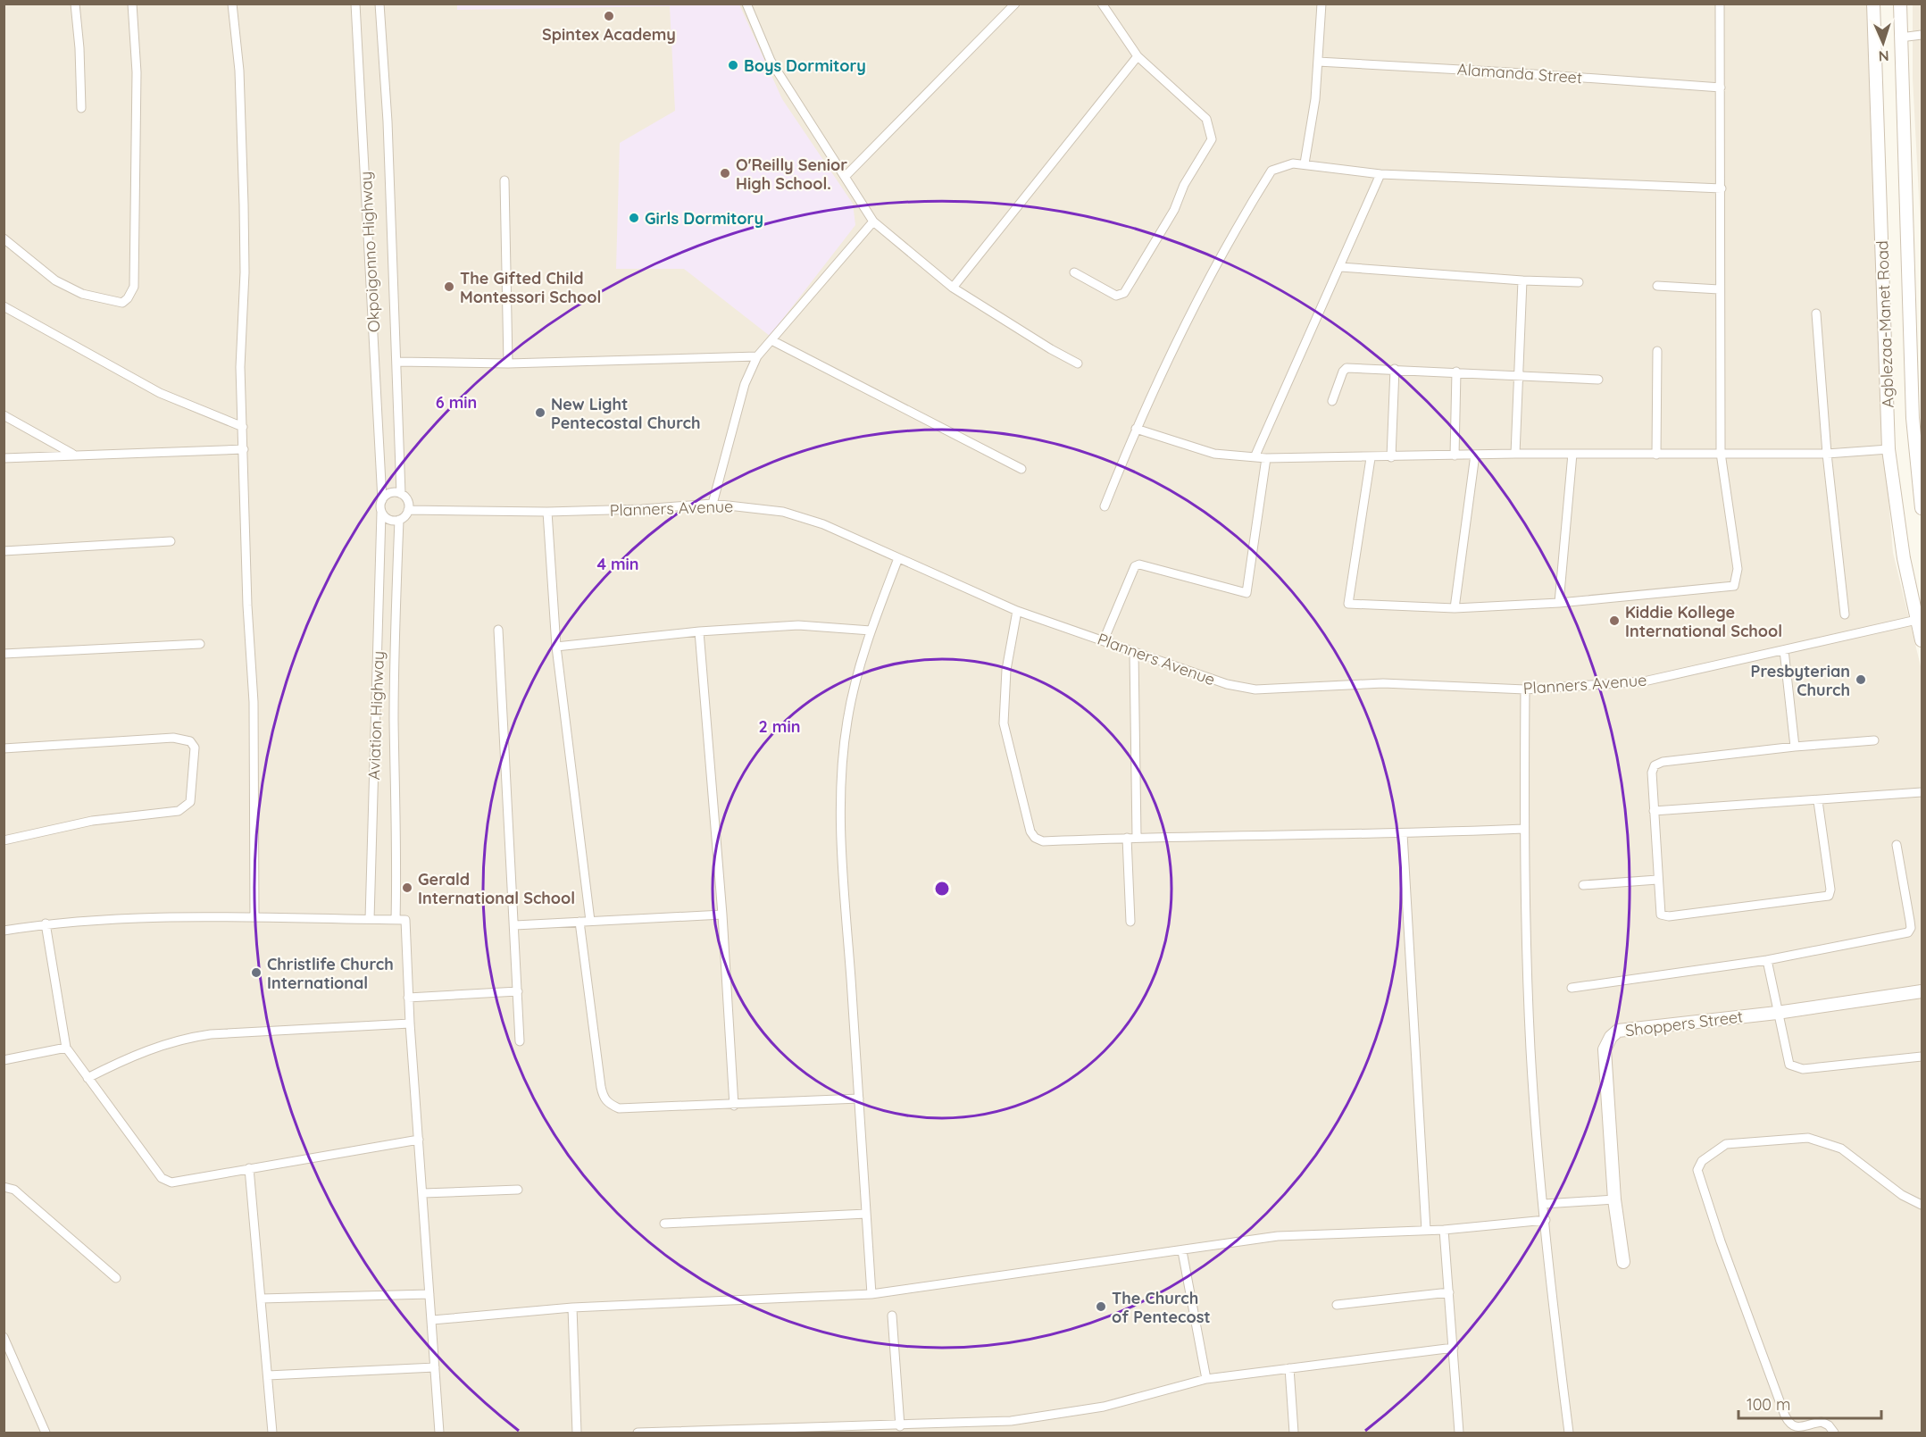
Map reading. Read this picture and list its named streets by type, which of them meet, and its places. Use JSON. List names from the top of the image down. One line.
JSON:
{"streets":{"main road":["Agblezaa-Manet Road","Shoppers Street"],"street":["Alamanda Street","Okpoigonno Highway","Planners Avenue","Aviation Highway"]},"crossings":[["Okpoigonno Highway","Planners Avenue"],["Okpoigonno Highway","Aviation Highway"],["Agblezaa-Manet Road","Planners Avenue"],["Planners Avenue","Aviation Highway"]],"places":["Spintex Academy","Boys Dormitory","O'Reilly Senior High School.","Girls Dormitory","The Gifted Child Montessori School","New Light Pentecostal Church","Kiddie Kollege International School","Presbyterian Church","Gerald International School","Christlife Church International","The Church of Pentecost"],"scale_bar":"100 m","north":"bottom","rings":["6 min","4 min","2 min"]}
